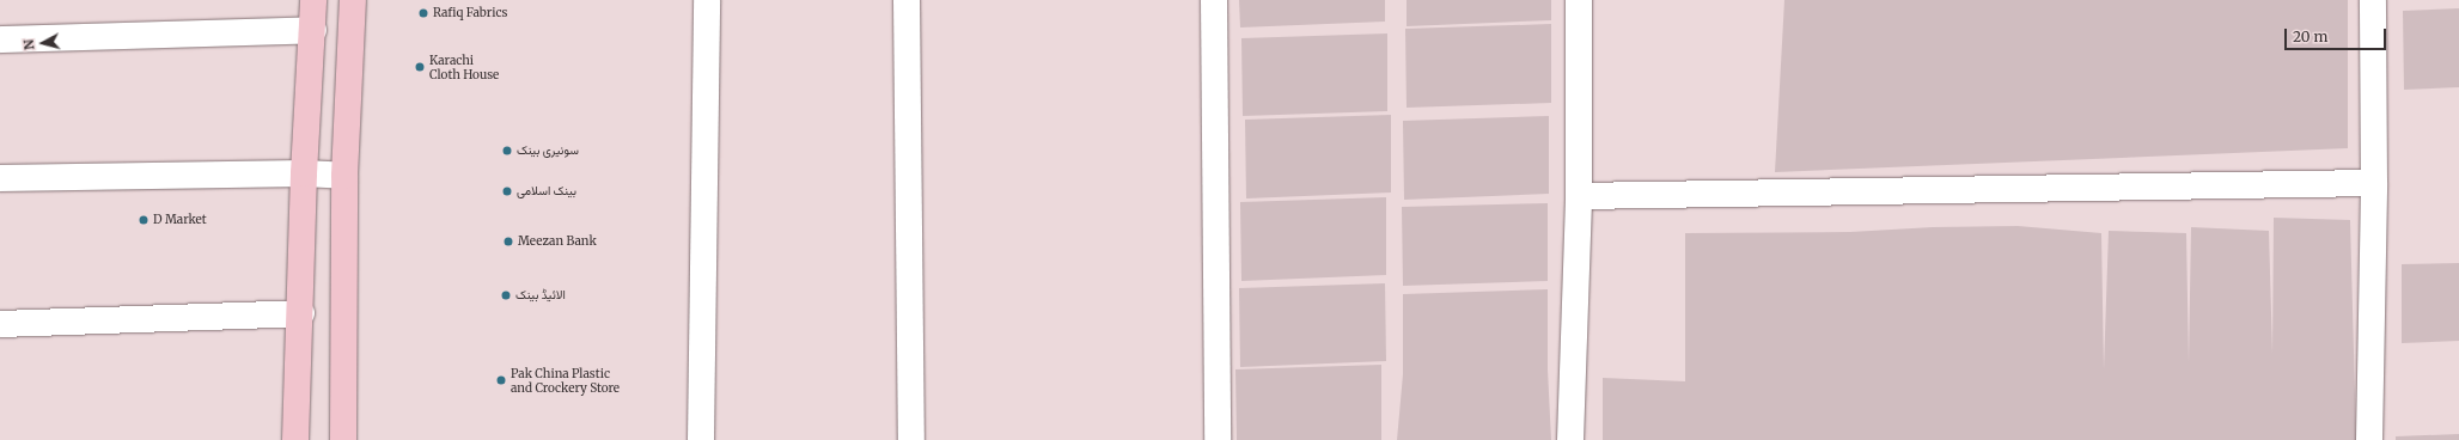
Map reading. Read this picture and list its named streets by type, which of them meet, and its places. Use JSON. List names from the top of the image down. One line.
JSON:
{"places":["Rafiq Fabrics","Karachi Cloth House","سونیری بینک","بینک اسلامی","D Market","Meezan Bank","الائیڈ بینک","Pak China Plastic and Crockery Store"],"scale_bar":"20 m","north":"left"}
